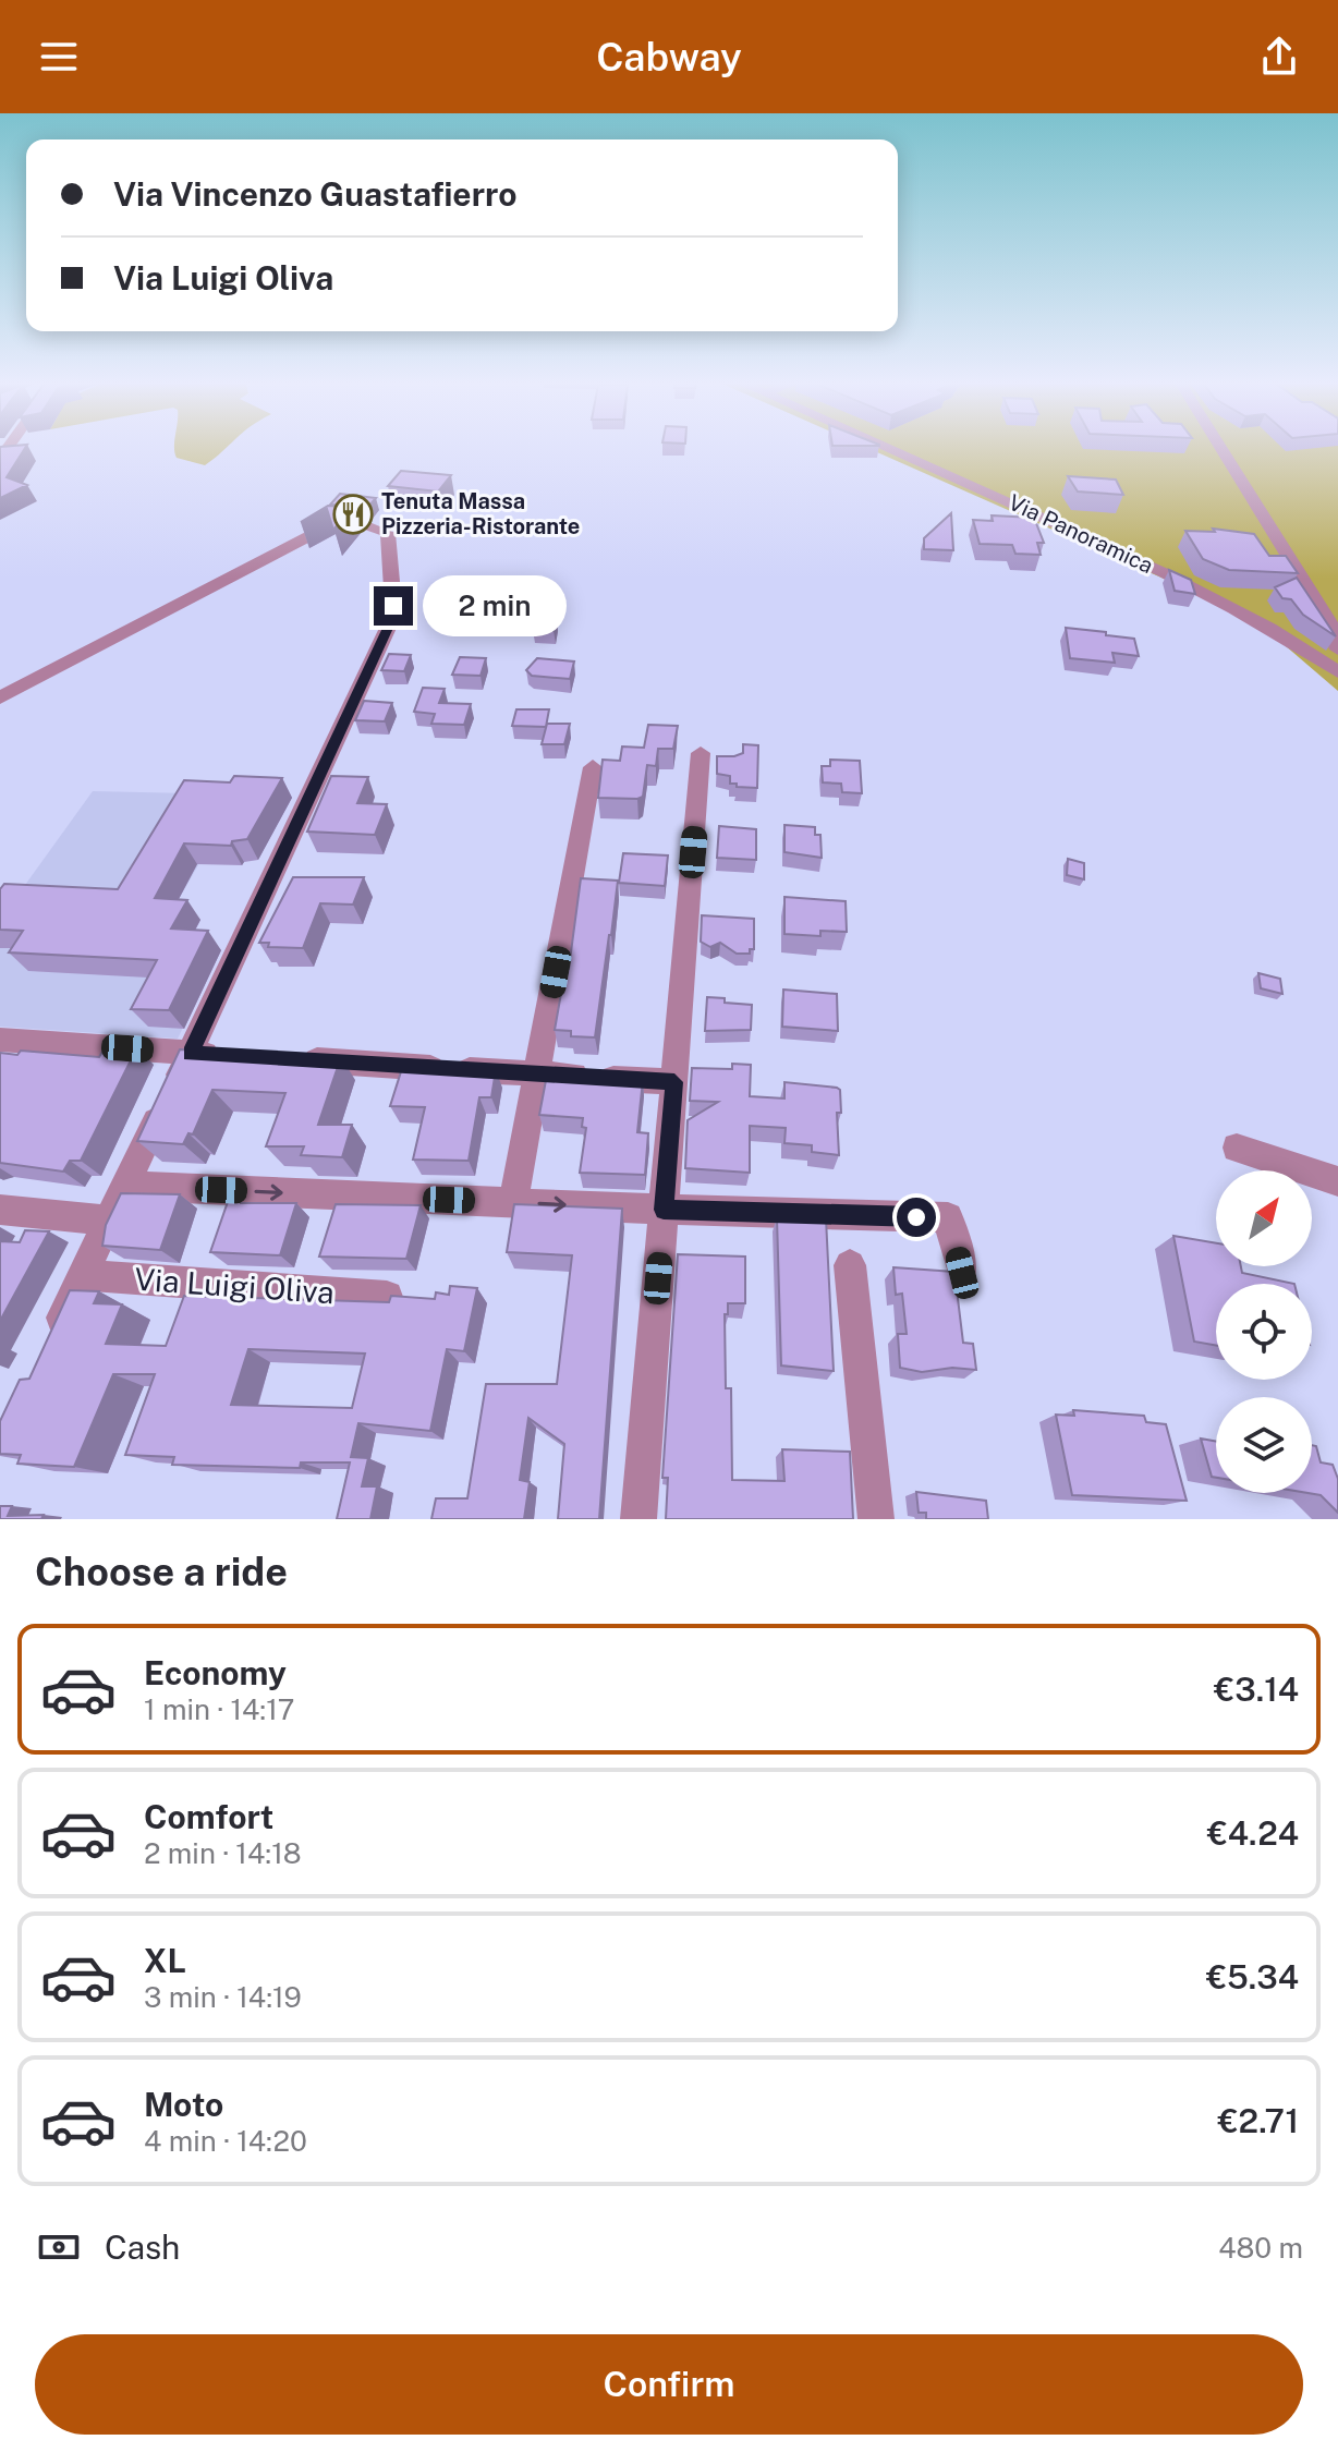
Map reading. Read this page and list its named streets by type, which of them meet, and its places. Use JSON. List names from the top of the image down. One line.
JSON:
{"streets":{"street":["Via Panoramica","Via Luigi Oliva"]},"places":{"restaurant":["Tenuta Massa Pizzeria-Ristorante"]},"north":"top right","page":{"header":"Cabway","banner":["Via Vincenzo Guastafierro","Via Luigi Oliva"],"bubble":"2 min","heading":"Choose a ride","list":[{"name":"Economy","note":"1 min · 14:17","value":"€3.14"},{"name":"Comfort","note":"2 min · 14:18","value":"€4.24"},{"name":"XL","note":"3 min · 14:19","value":"€5.34"},{"name":"Moto","note":"4 min · 14:20","value":"€2.71"}],"pay":["Cash","480 m"],"buttons":"Confirm"}}
